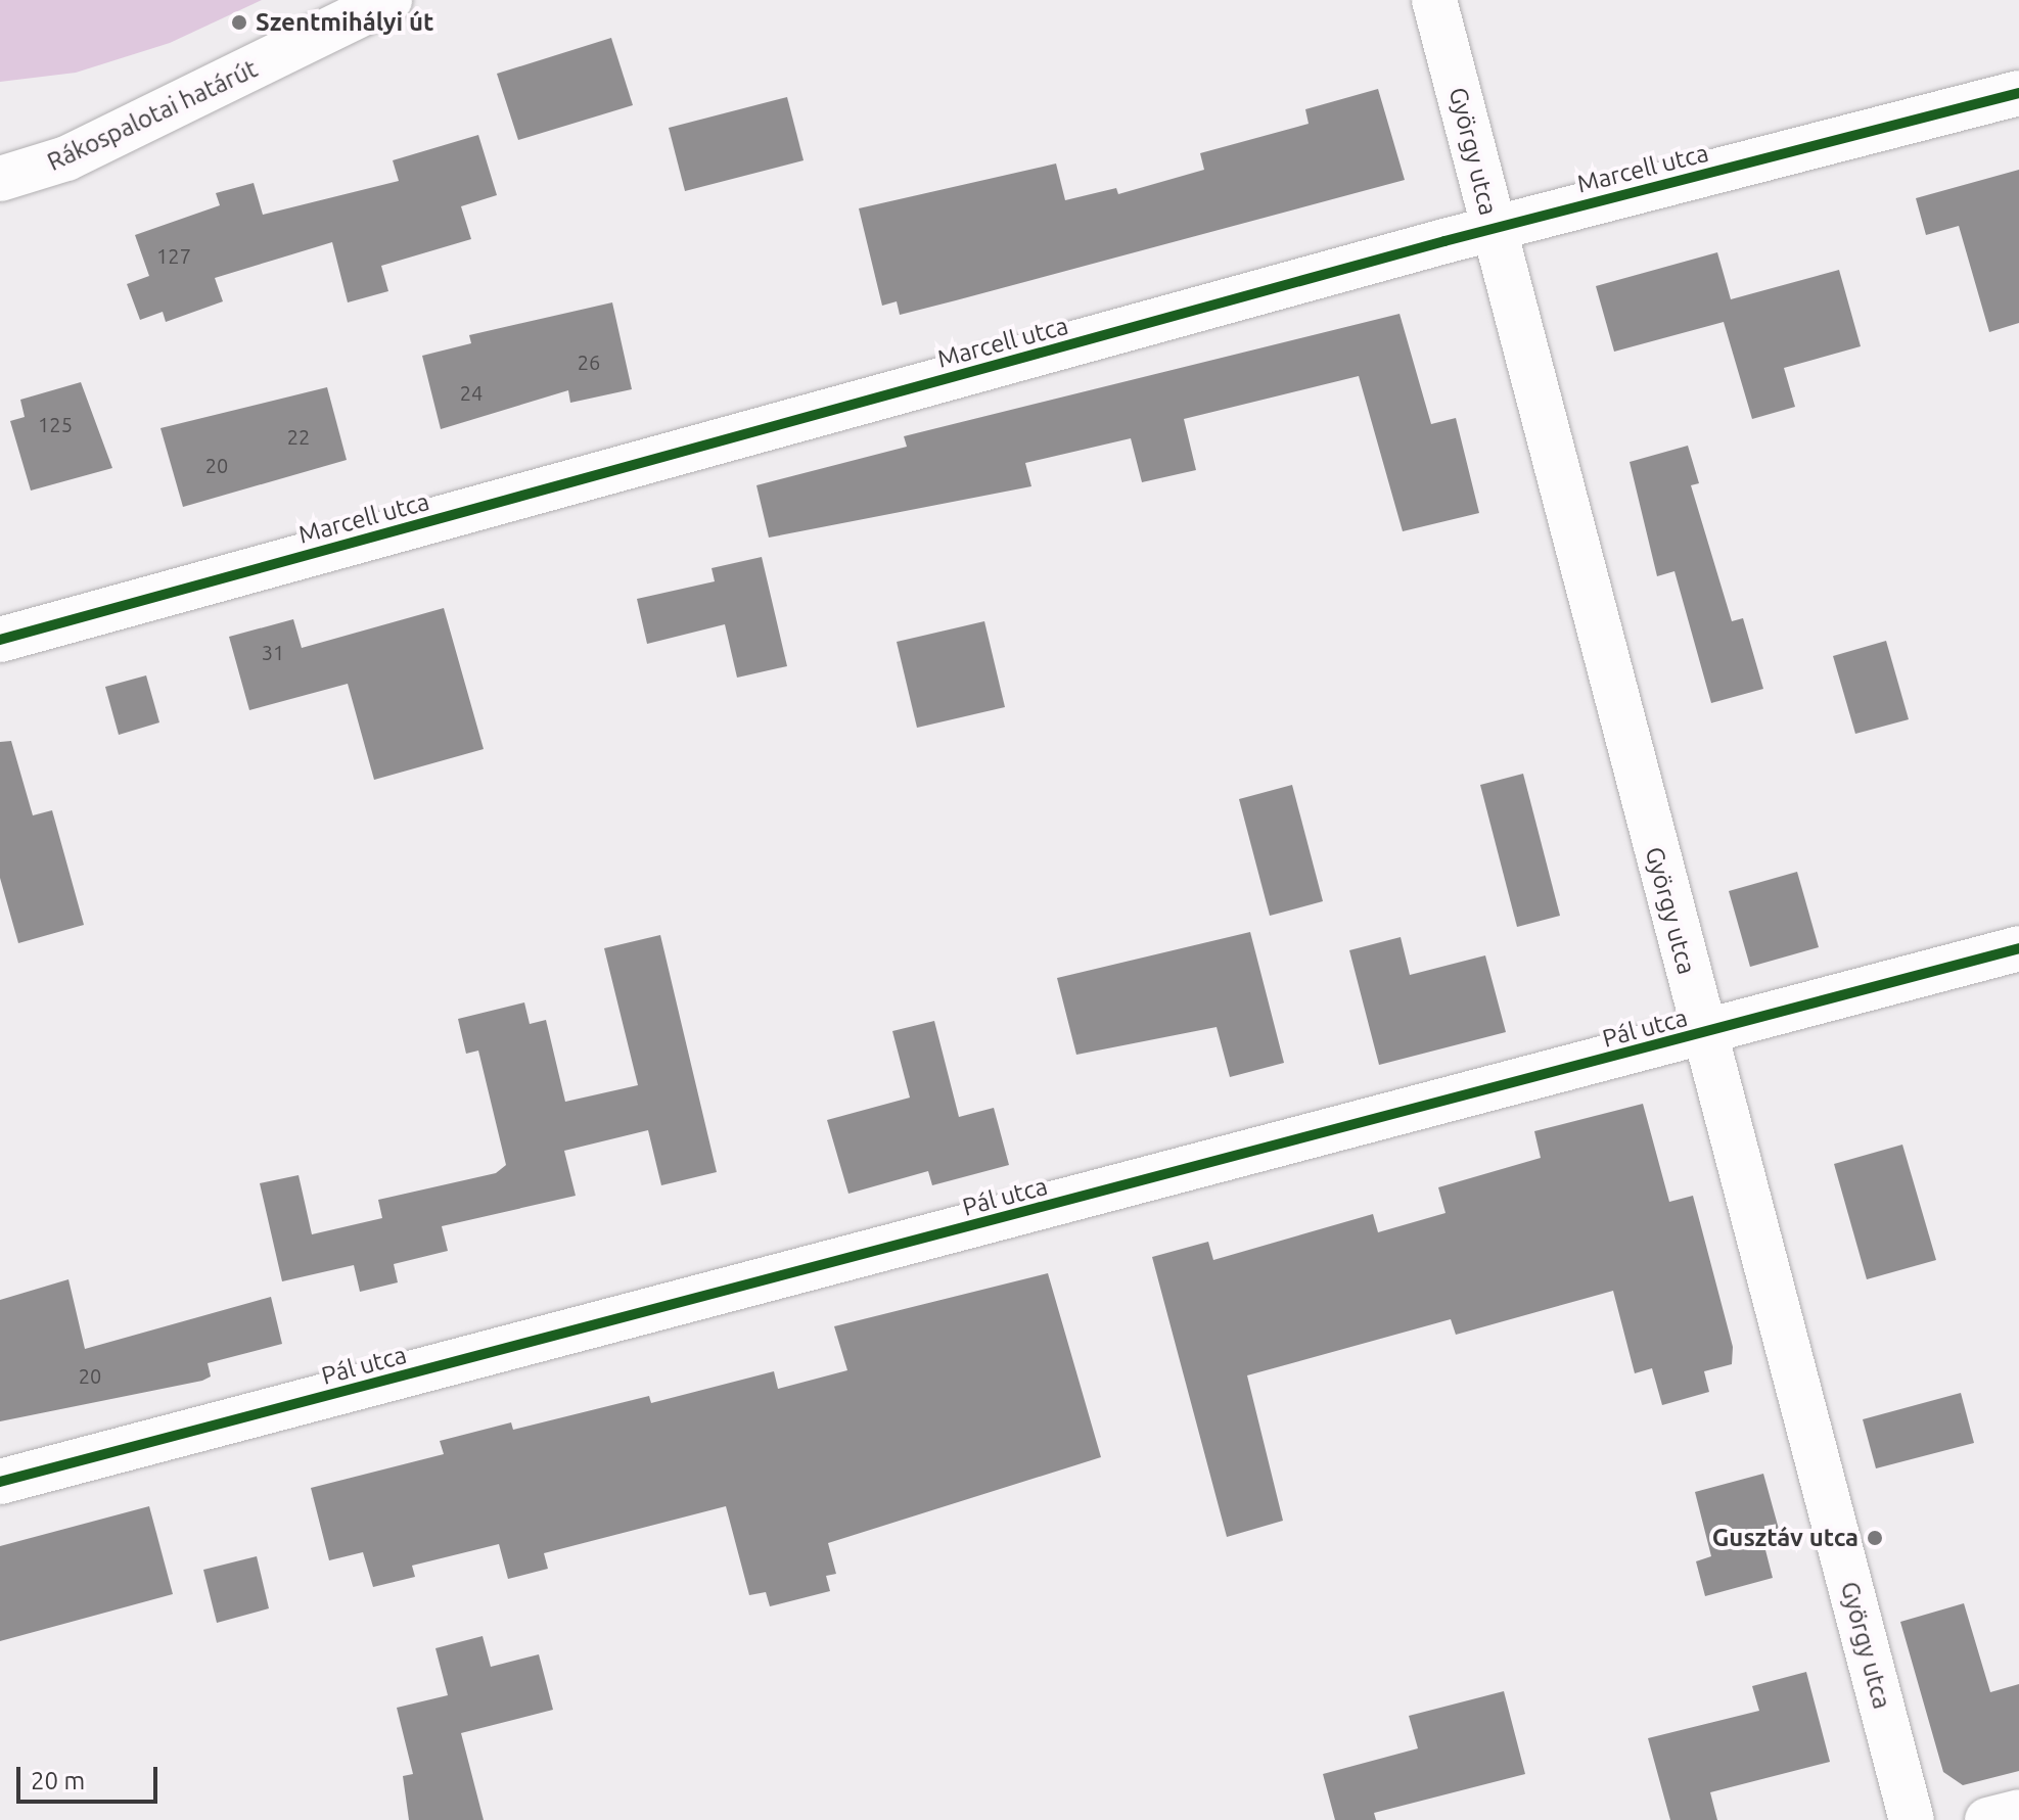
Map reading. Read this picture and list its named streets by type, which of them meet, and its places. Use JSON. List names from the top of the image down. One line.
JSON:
{"streets":{"street":["Rákospalotai határút","György utca","Marcell utca","Pál utca"]},"crossings":[["György utca","Marcell utca"],["György utca","Pál utca"]],"places":["Szentmihályi út","Gusztáv utca"],"house_numbers":["127","26","24","125","22","20","31","20"],"scale_bar":"20 m"}
